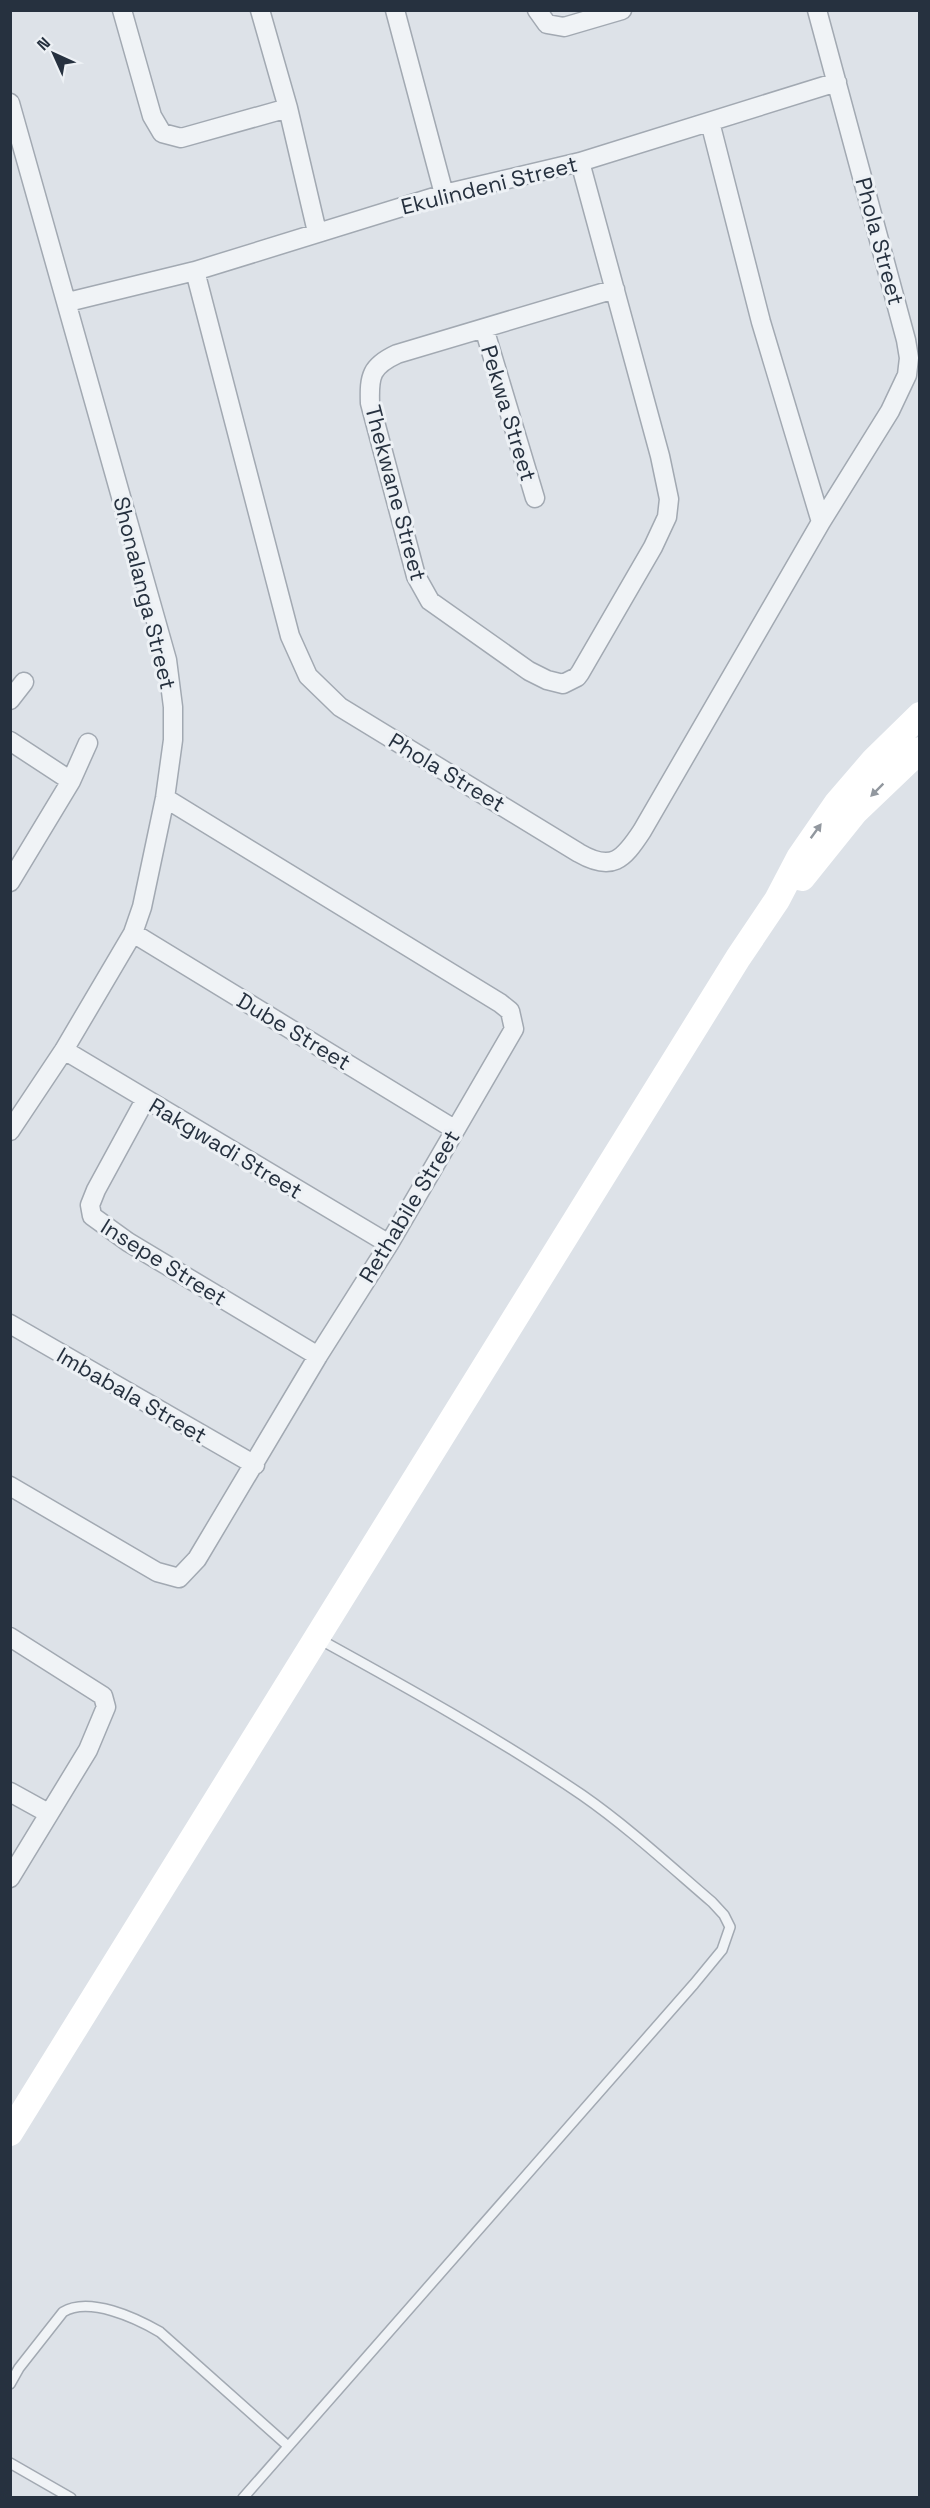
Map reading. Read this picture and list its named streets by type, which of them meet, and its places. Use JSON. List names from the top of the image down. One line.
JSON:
{"streets":{"street":["Ekulindeni Street","Phola Street","Pekwa Street","Thekwane Street","Shonalanga Street","Dube Street","Rakgwadi Street","Rethabile Street","Insepe Street","Imbabala Street"]},"crossings":[["Ekulindeni Street","Phola Street"],["Ekulindeni Street","Thekwane Street"],["Ekulindeni Street","Shonalanga Street"],["Pekwa Street","Thekwane Street"],["Shonalanga Street","Dube Street"],["Shonalanga Street","Rakgwadi Street"],["Shonalanga Street","Rethabile Street"],["Dube Street","Rethabile Street"],["Rakgwadi Street","Rethabile Street"],["Rakgwadi Street","Insepe Street"],["Rethabile Street","Insepe Street"],["Rethabile Street","Imbabala Street"]],"north":"top left"}
